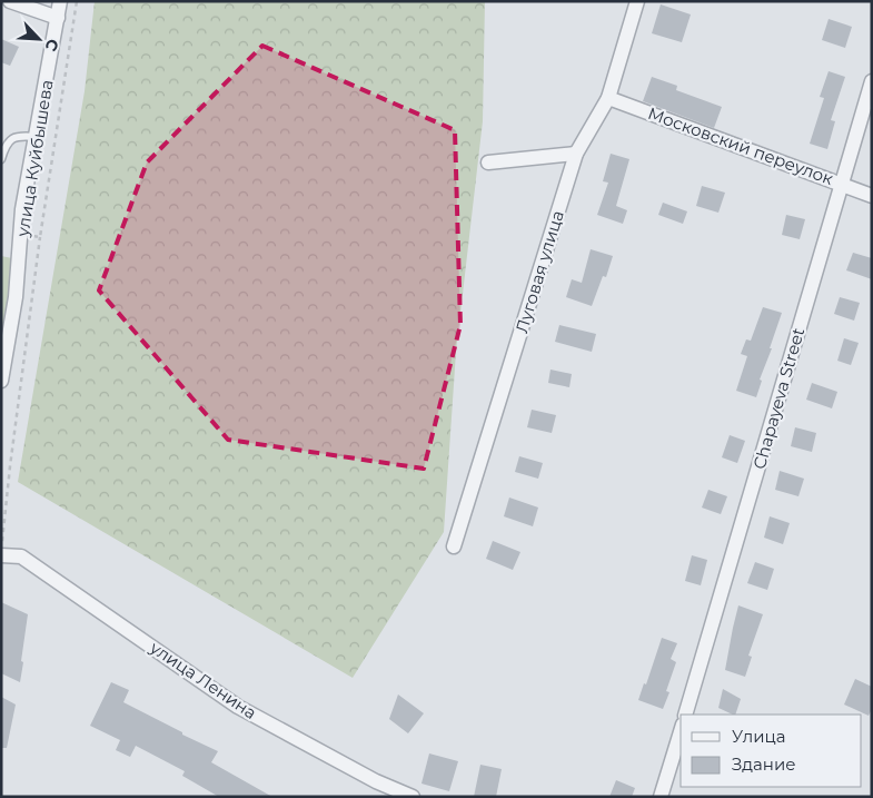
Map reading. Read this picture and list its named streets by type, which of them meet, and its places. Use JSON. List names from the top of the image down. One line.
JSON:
{"streets":{"street":["Московский переулок","улица Куйбышева","Луговая улица","Chapayeva Street","улица Ленина"]},"crossings":[["Московский переулок","Луговая улица"],["Московский переулок","Chapayeva Street"]],"legend":["Улица","Здание"],"north":"bottom right"}
